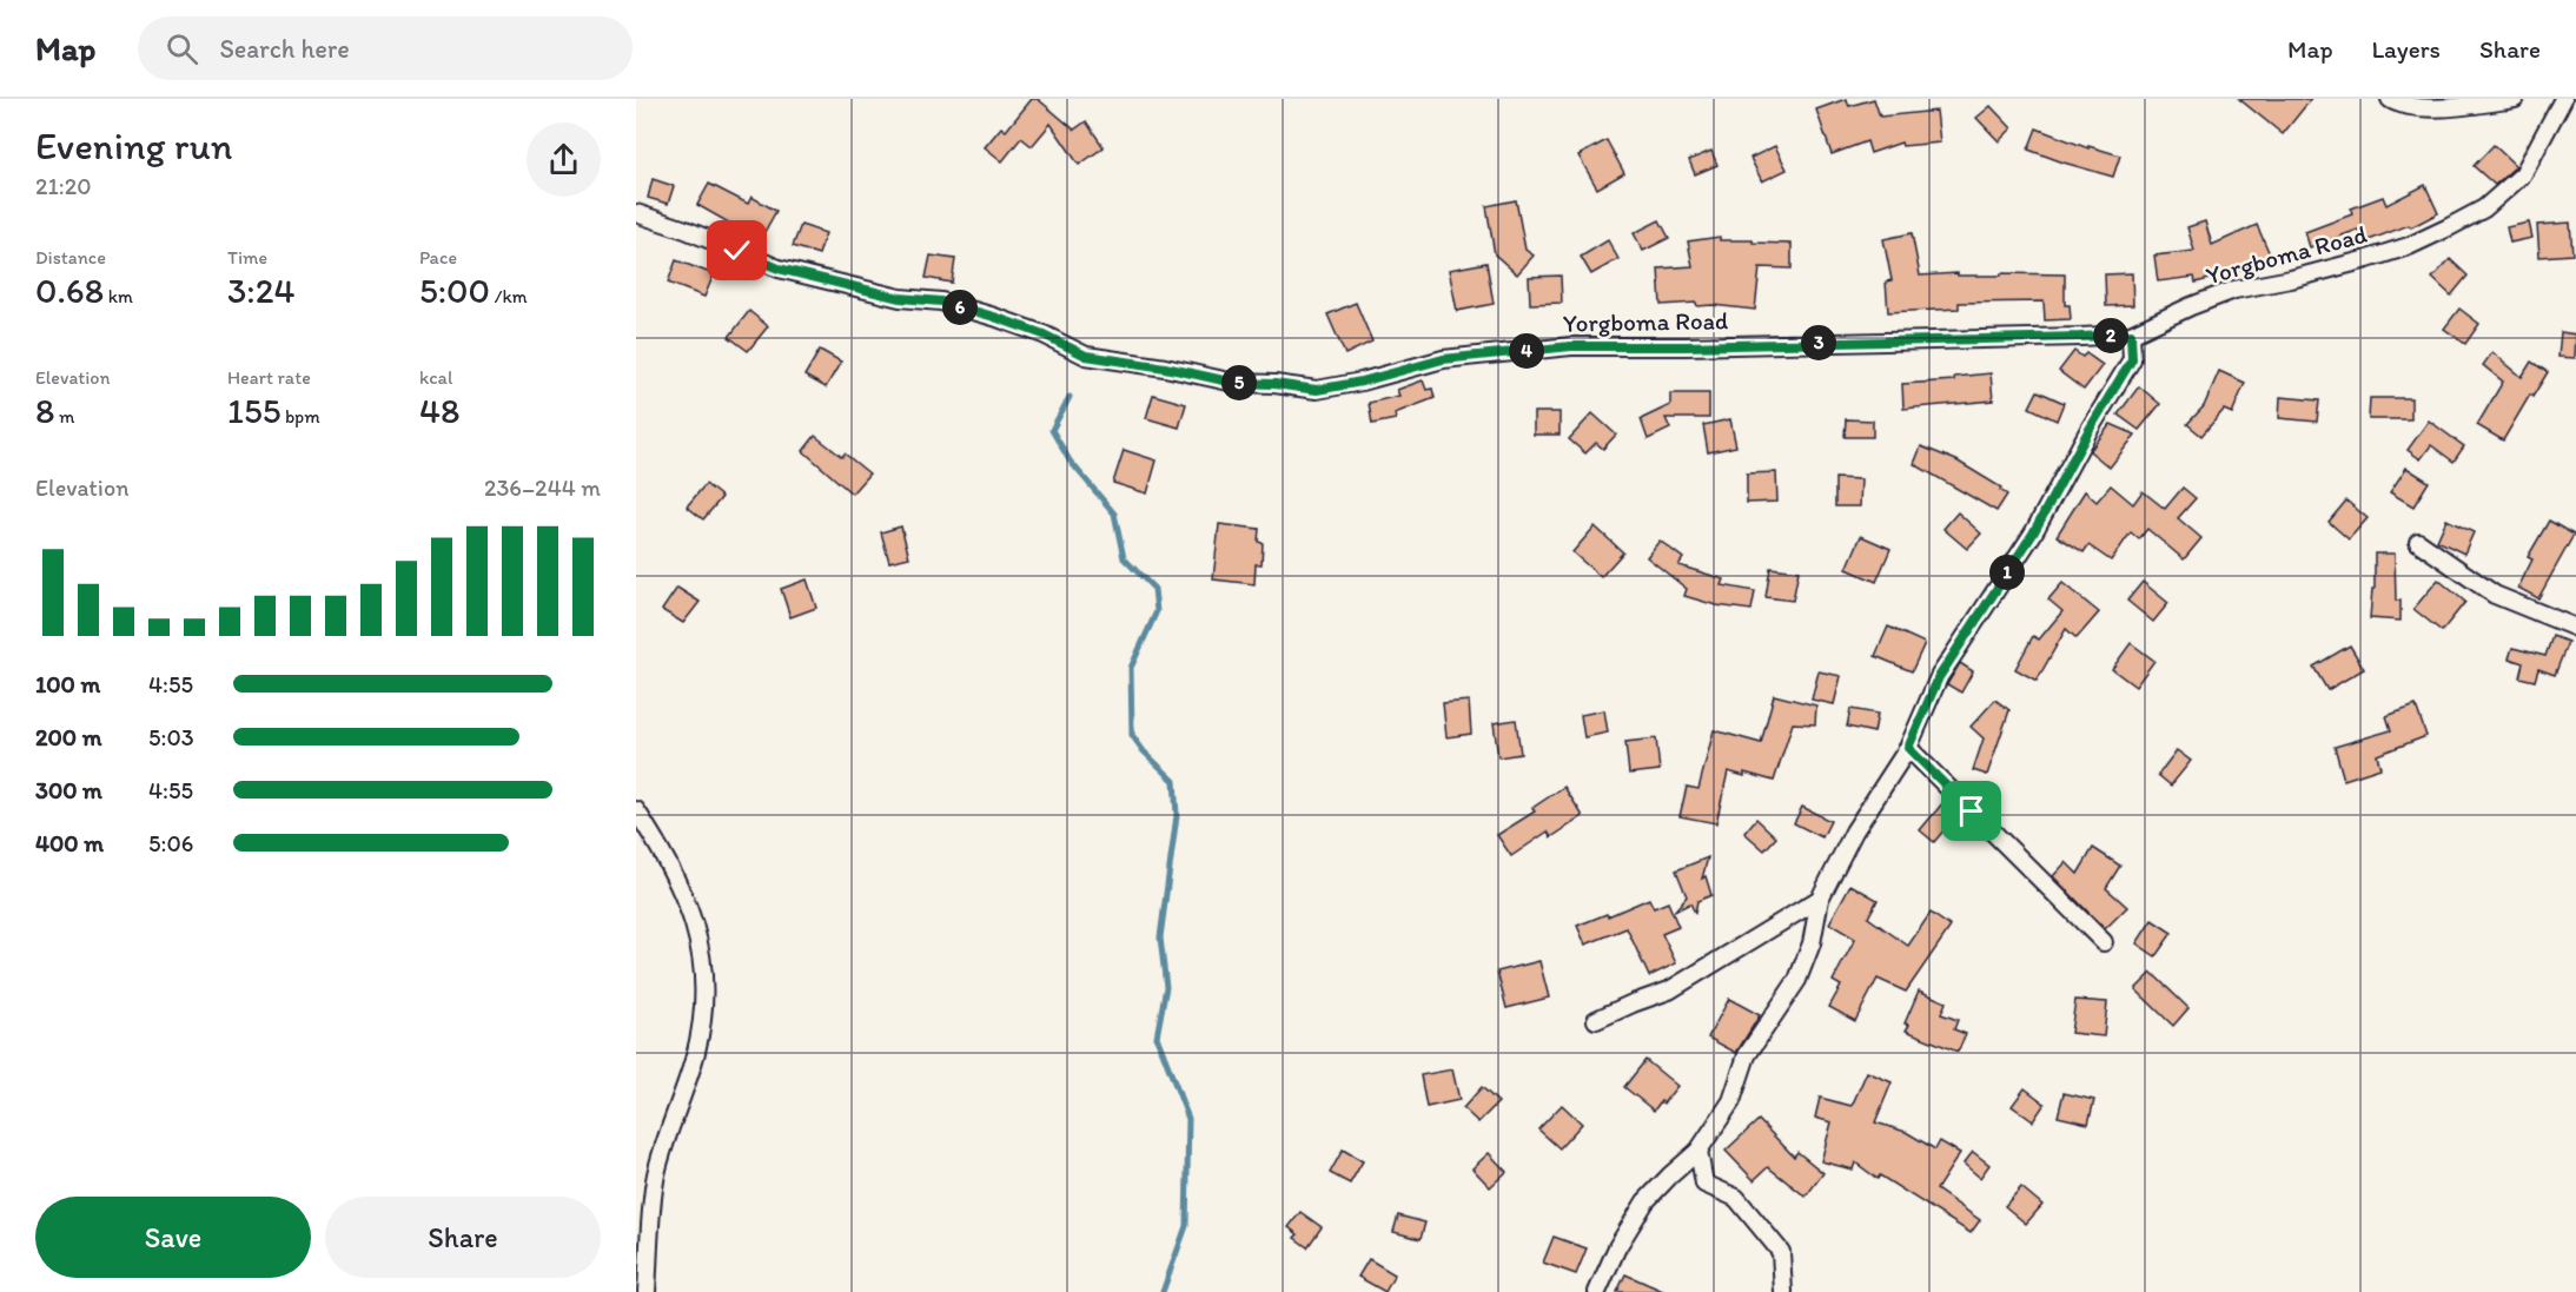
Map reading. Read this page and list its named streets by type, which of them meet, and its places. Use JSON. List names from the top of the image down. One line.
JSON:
{"streets":{"street":["Yorgboma Road"]},"page":{"header":"Map","search":"Search here","nav":["Map","Layers","Share"],"heading":["Evening run","21:20"],"stats":[["Distance","0.68 km"],["Time","3:24"],["Pace","5:00 /km"],["Elevation","8 m"],["Heart rate","155 bpm"],["kcal","48"]],"pins":["6","2","3","4","5","1"],"chart":["Elevation","236–244 m"],"list":[{"name":"100 m","note":"4:55"},{"name":"200 m","note":"5:03"},{"name":"300 m","note":"4:55"},{"name":"400 m","note":"5:06"}],"buttons":["Save","Share"]}}
